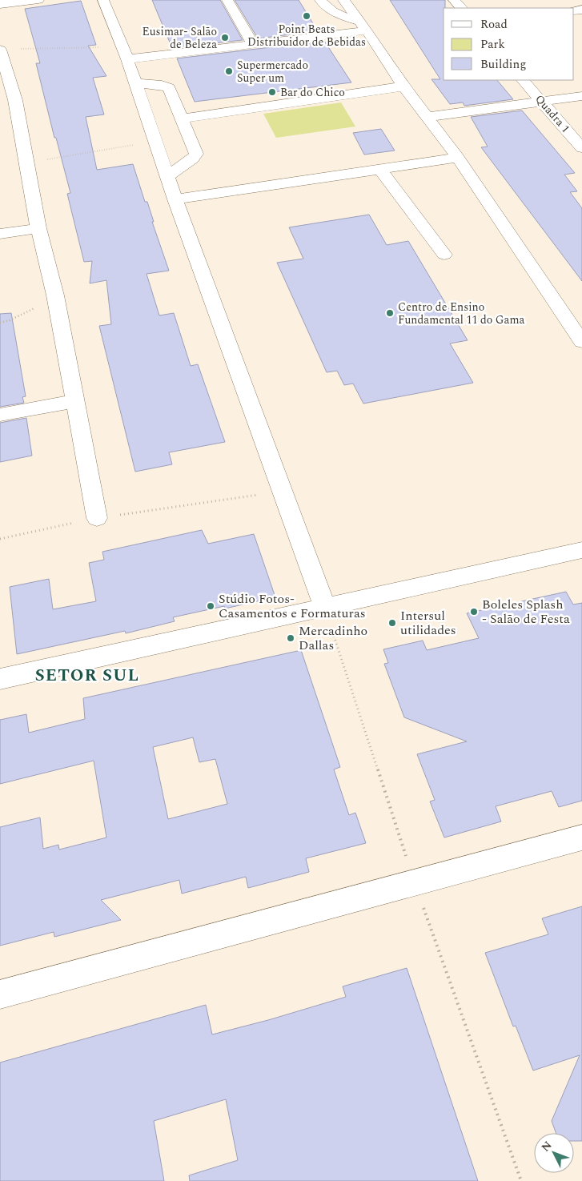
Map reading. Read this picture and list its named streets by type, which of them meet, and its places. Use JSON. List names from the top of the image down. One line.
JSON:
{"streets":{"street":["Quadra 1"]},"districts":["SETOR SUL"],"places":["Point Beats Distribuidor de Bebidas","Eusimar- Salão de Beleza","Supermercado Super um","Bar do Chico","Centro de Ensino Fundamental 11 do Gama","Stúdio Fotos- Casamentos e Formaturas","Boleles Splash - Salão de Festa","Intersul utilidades","Mercadinho Dallas"],"legend":["Road","Park","Building"],"north":"top left"}
